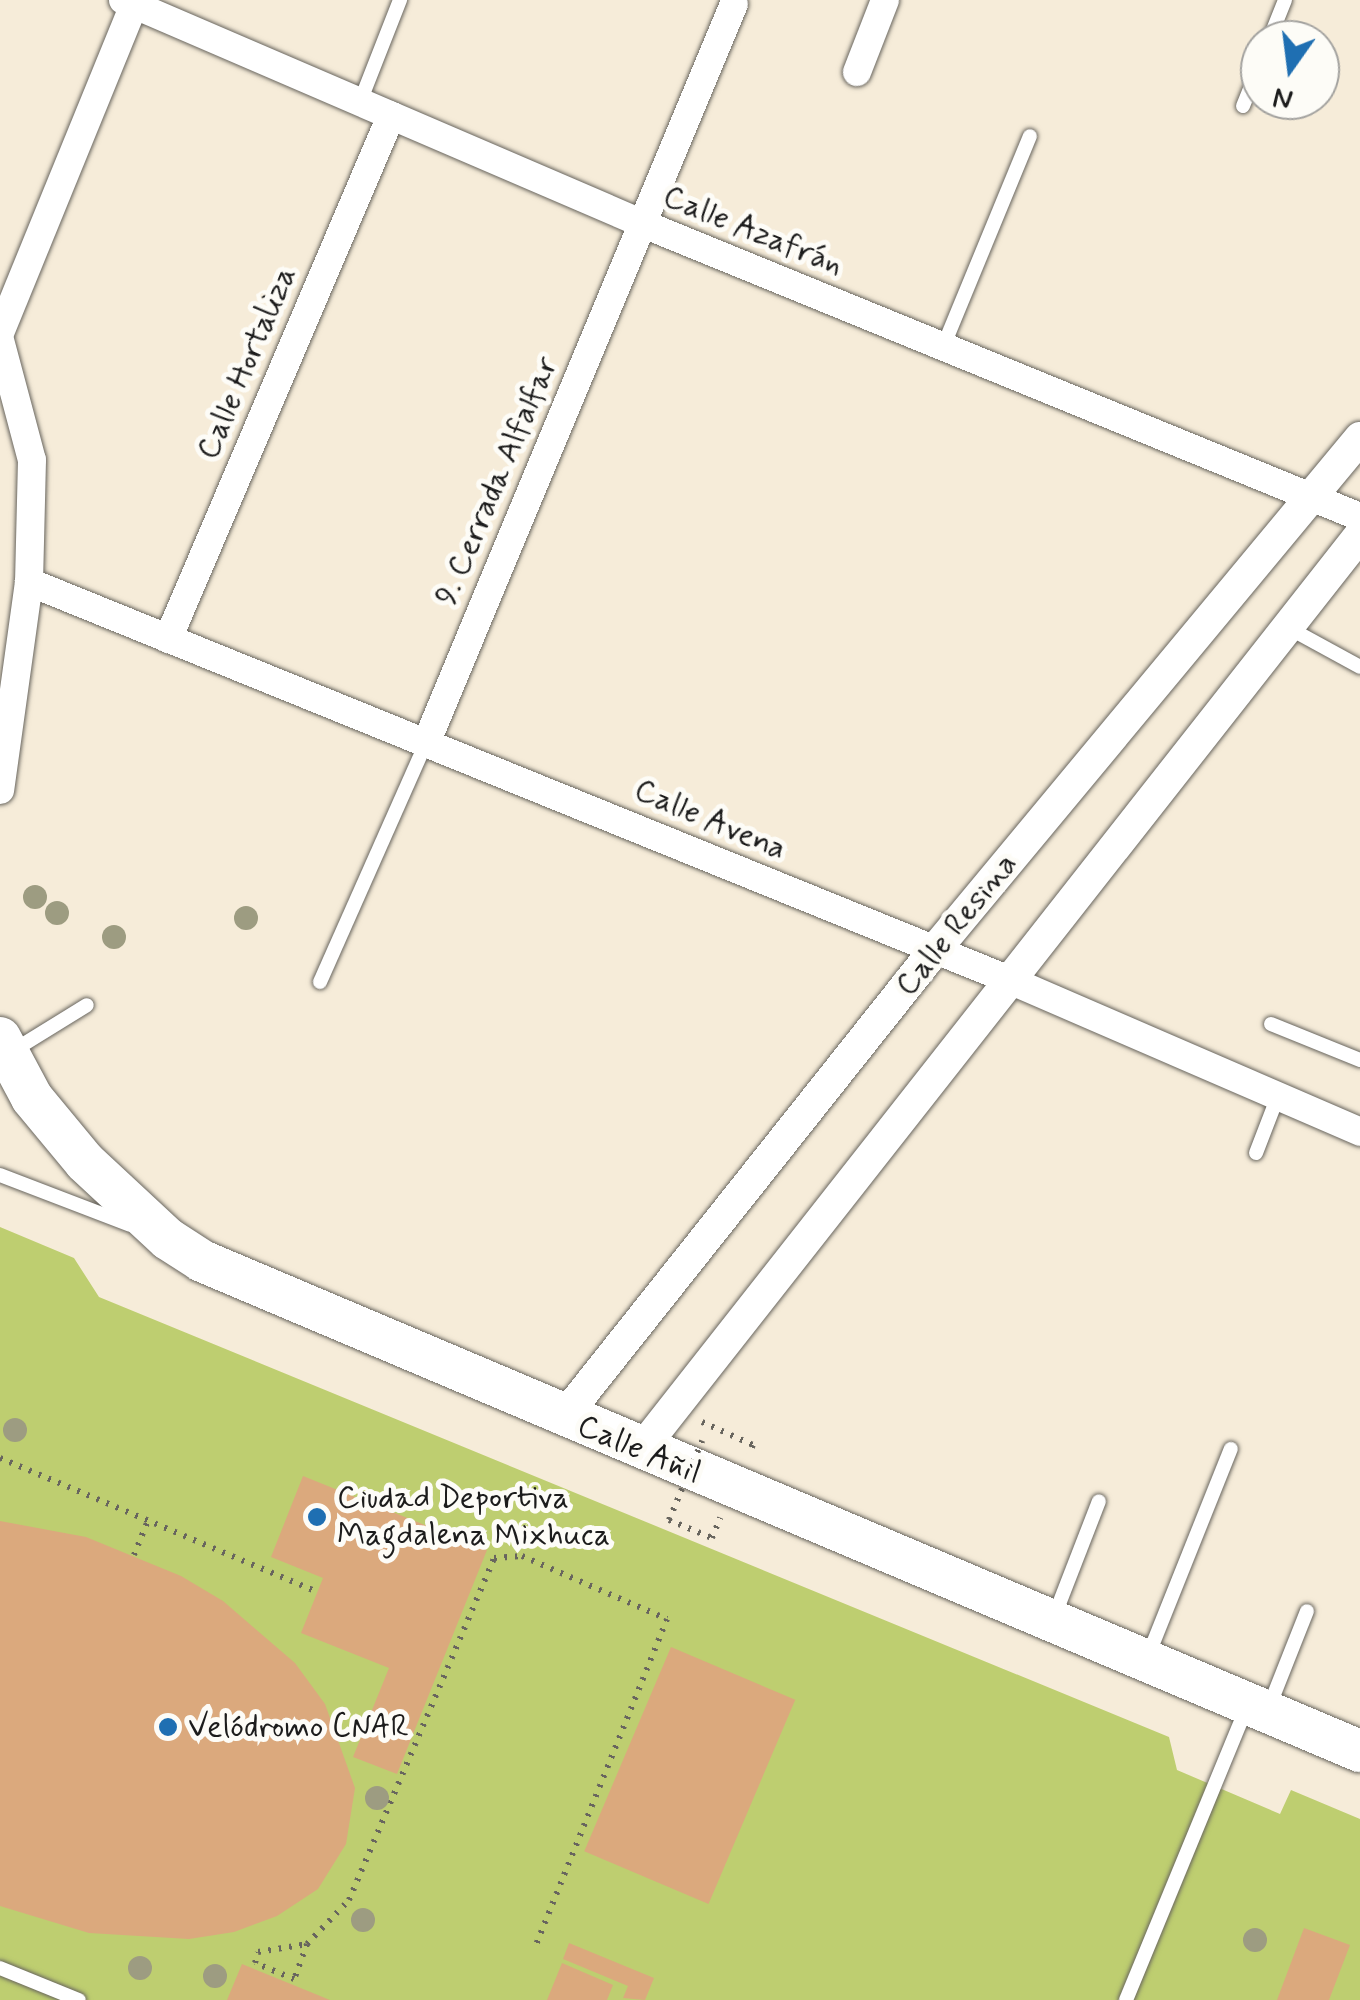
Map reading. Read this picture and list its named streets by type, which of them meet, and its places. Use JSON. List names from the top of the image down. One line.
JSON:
{"streets":{"main road":["Calle Añil"],"street":["Calle Azafrán","Calle Hortaliza","9. Cerrada Alfalfar","Calle Avena","Calle Resina"]},"crossings":[["Calle Azafrán","Calle Hortaliza"],["Calle Azafrán","9. Cerrada Alfalfar"],["Calle Azafrán","Calle Resina"],["Calle Hortaliza","Calle Avena"],["9. Cerrada Alfalfar","Calle Avena"],["Calle Avena","Calle Resina"],["Calle Resina","Calle Añil"]],"places":["Ciudad Deportiva Magdalena Mixhuca","Velódromo CNAR"],"north":"bottom"}
